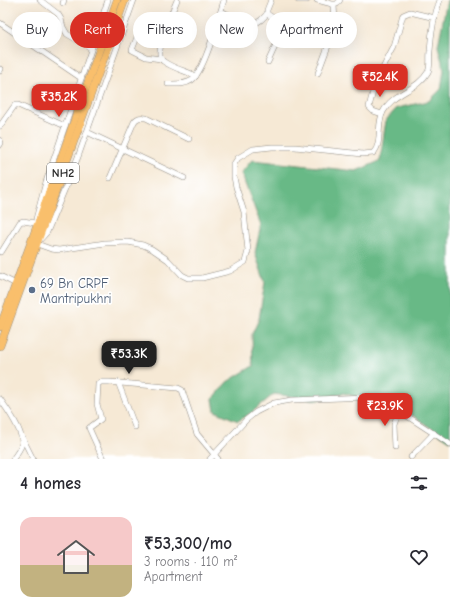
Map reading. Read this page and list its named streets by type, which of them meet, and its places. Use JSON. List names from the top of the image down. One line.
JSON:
{"streets":{"highway":["NH2"]},"places":["69 Bn CRPF Mantripukhri"],"page":{"chip":["Buy","Rent","Filters","New","Apartment"],"price":["₹52.4K","₹35.2K","₹53.3K","₹23.9K"],"heading":"4 homes","list":[{"name":"₹53,300/mo","note":"3 rooms · 110 m² · Apartment"}]}}
